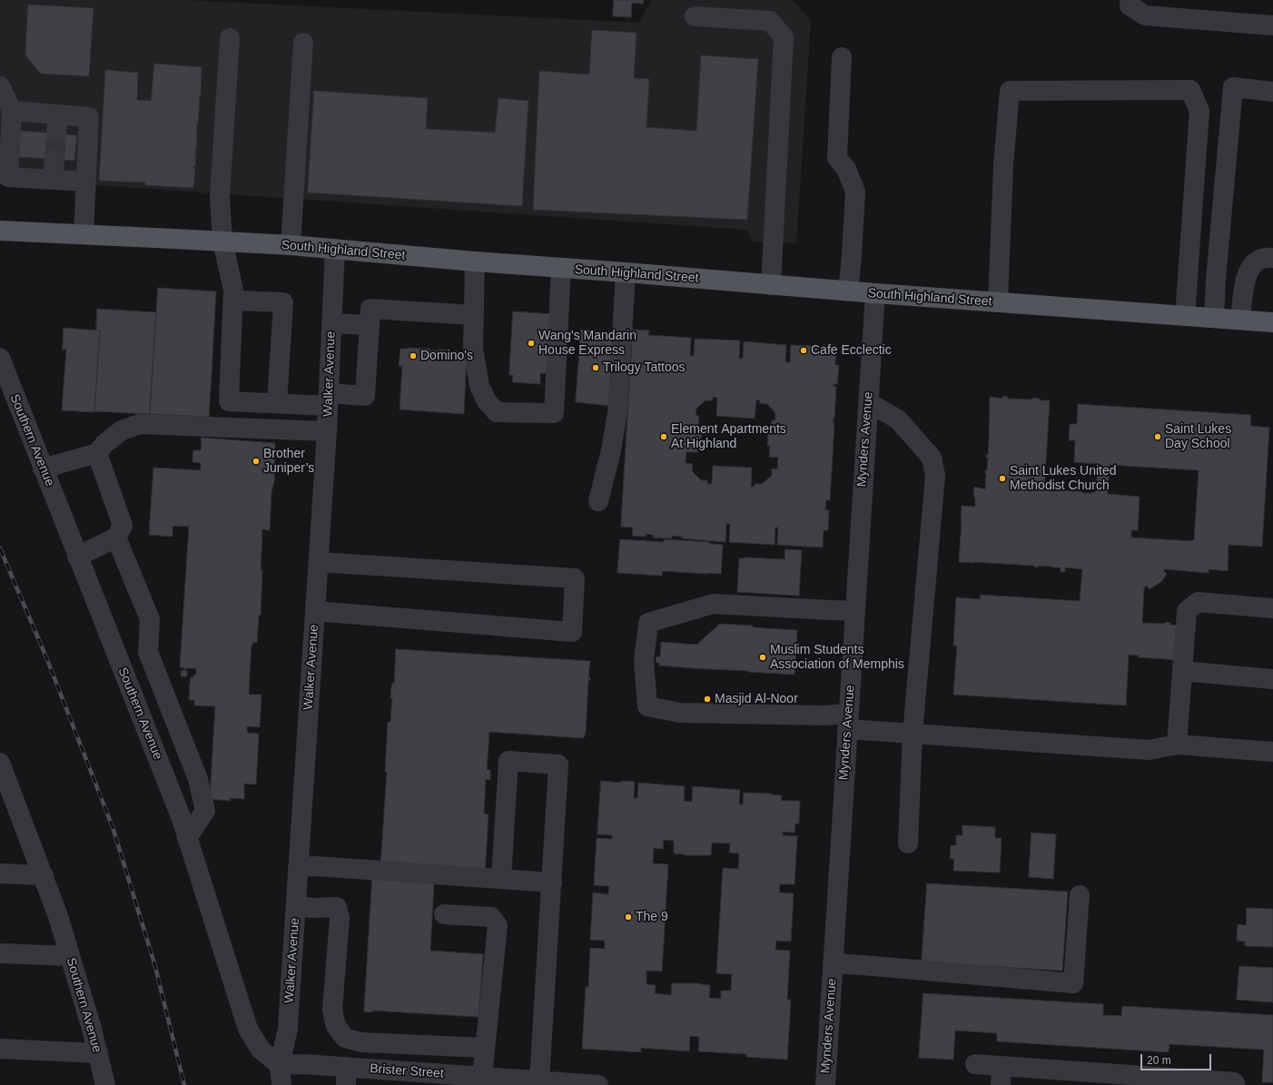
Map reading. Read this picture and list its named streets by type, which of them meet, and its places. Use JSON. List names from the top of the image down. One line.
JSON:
{"streets":{"main road":["South Highland Street"],"street":["Walker Avenue","Mynders Avenue","Southern Avenue","Brister Street"]},"crossings":[["South Highland Street","Walker Avenue"],["South Highland Street","Mynders Avenue"],["Walker Avenue","Southern Avenue"],["Walker Avenue","Brister Street"],["Southern Avenue","Brister Street"]],"places":["Wang's Mandarin House Express","Cafe Ecclectic","Domino's","Trilogy Tattoos","Element Apartments At Highland","Saint Lukes Day School","Brother Juniper’s","Saint Lukes United Methodist Church","Muslim Students Association of Memphis","Masjid Al-Noor","The 9"],"scale_bar":"20 m"}
